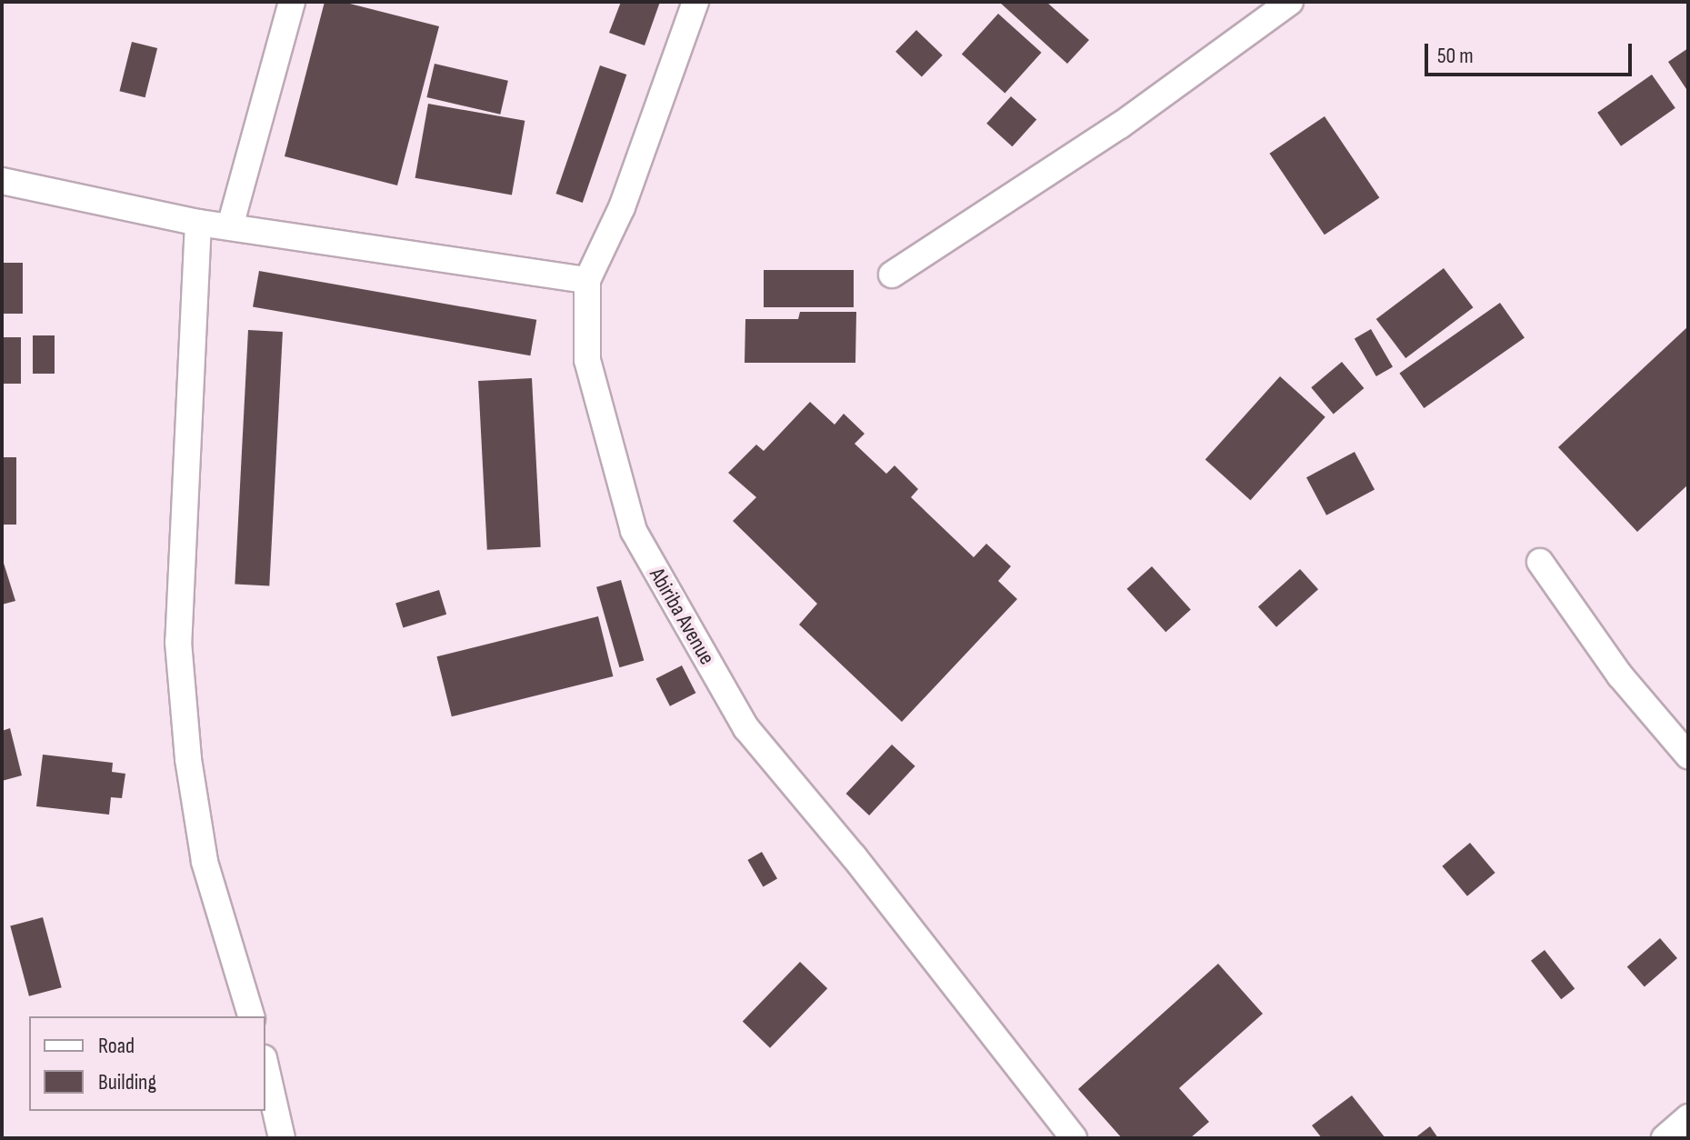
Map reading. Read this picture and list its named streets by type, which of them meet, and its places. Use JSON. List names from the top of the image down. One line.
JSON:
{"streets":{"street":["Abiriba Avenue"]},"legend":["Road","Building"],"scale_bar":"50 m"}
